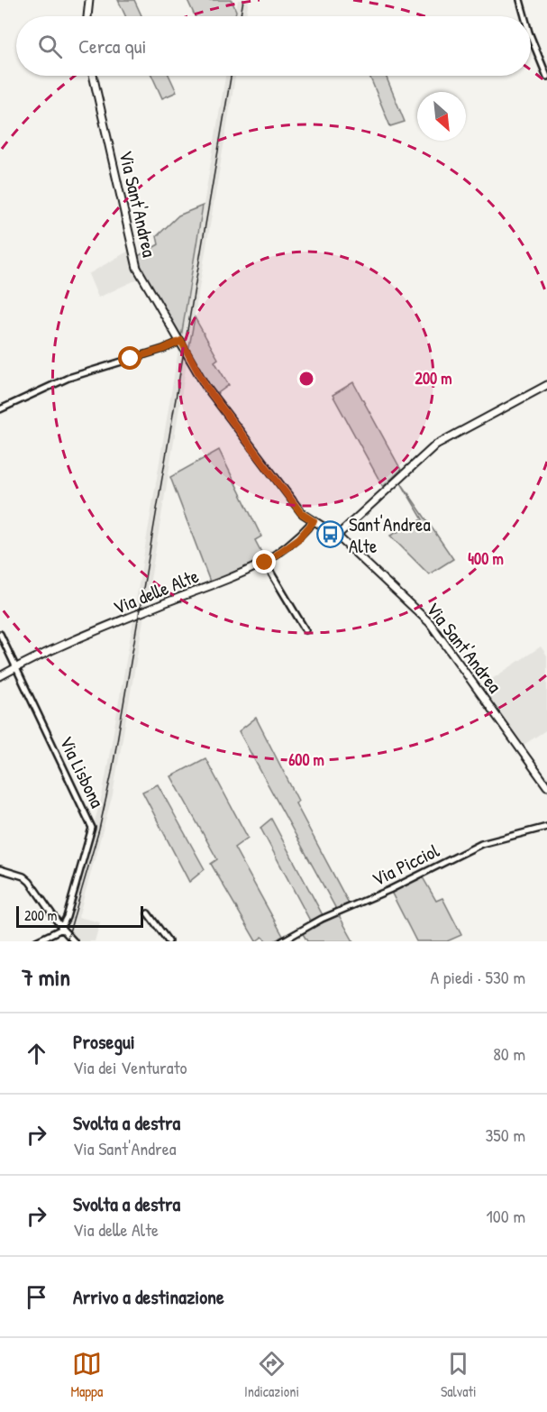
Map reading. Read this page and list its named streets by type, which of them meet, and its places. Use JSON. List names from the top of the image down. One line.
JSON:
{"streets":{"street":["Via Sant'Andrea","Via delle Alte","Via Lisbona","Via Picciol"]},"crossings":[["Via Sant'Andrea","Via delle Alte"],["Via delle Alte","Via Lisbona"]],"places":{"bus stop":["Sant'Andrea Alte"]},"scale_bar":"200 m","north":"bottom right","page":{"search":"Cerca qui","scale":"200 m","heading":["7 min","A piedi · 530 m"],"list":[["Prosegui","Via dei Venturato","80 m"],["Svolta a destra","Via Sant'Andrea","350 m"],["Svolta a destra","Via delle Alte","100 m"],"Arrivo a destinazione"],"nav":["Mappa","Indicazioni","Salvati"]},"rings":["200 m","400 m","600 m"]}
